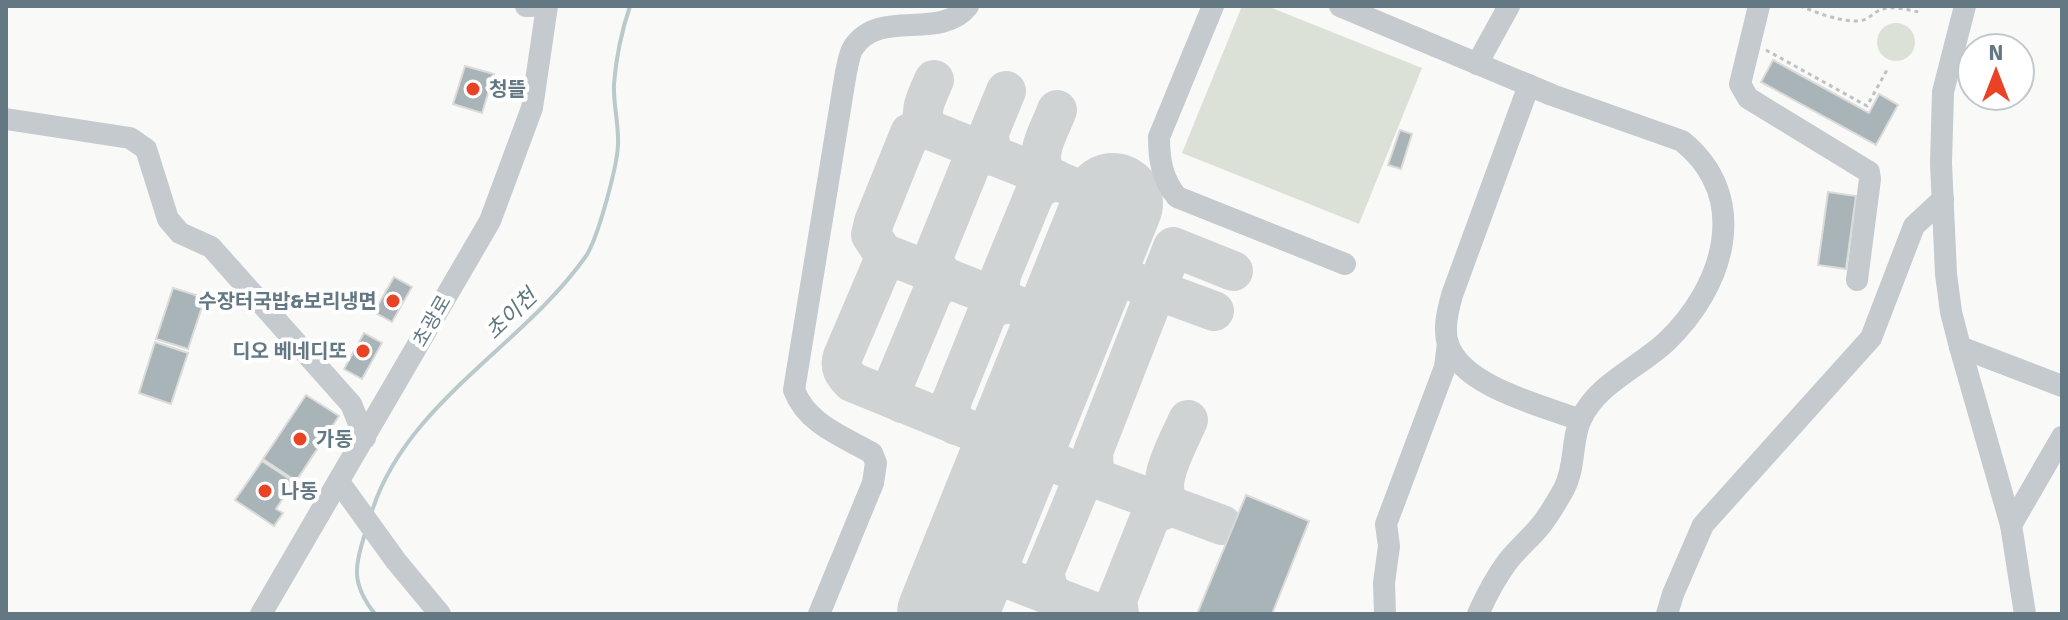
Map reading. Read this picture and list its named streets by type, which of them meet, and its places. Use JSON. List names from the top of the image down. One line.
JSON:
{"streets":{"street":["초광로"]},"water":["초이천"],"places":["청뜰","수장터국밥&보리냉면","디오 베네디또","가동","나동"],"north":"top"}
